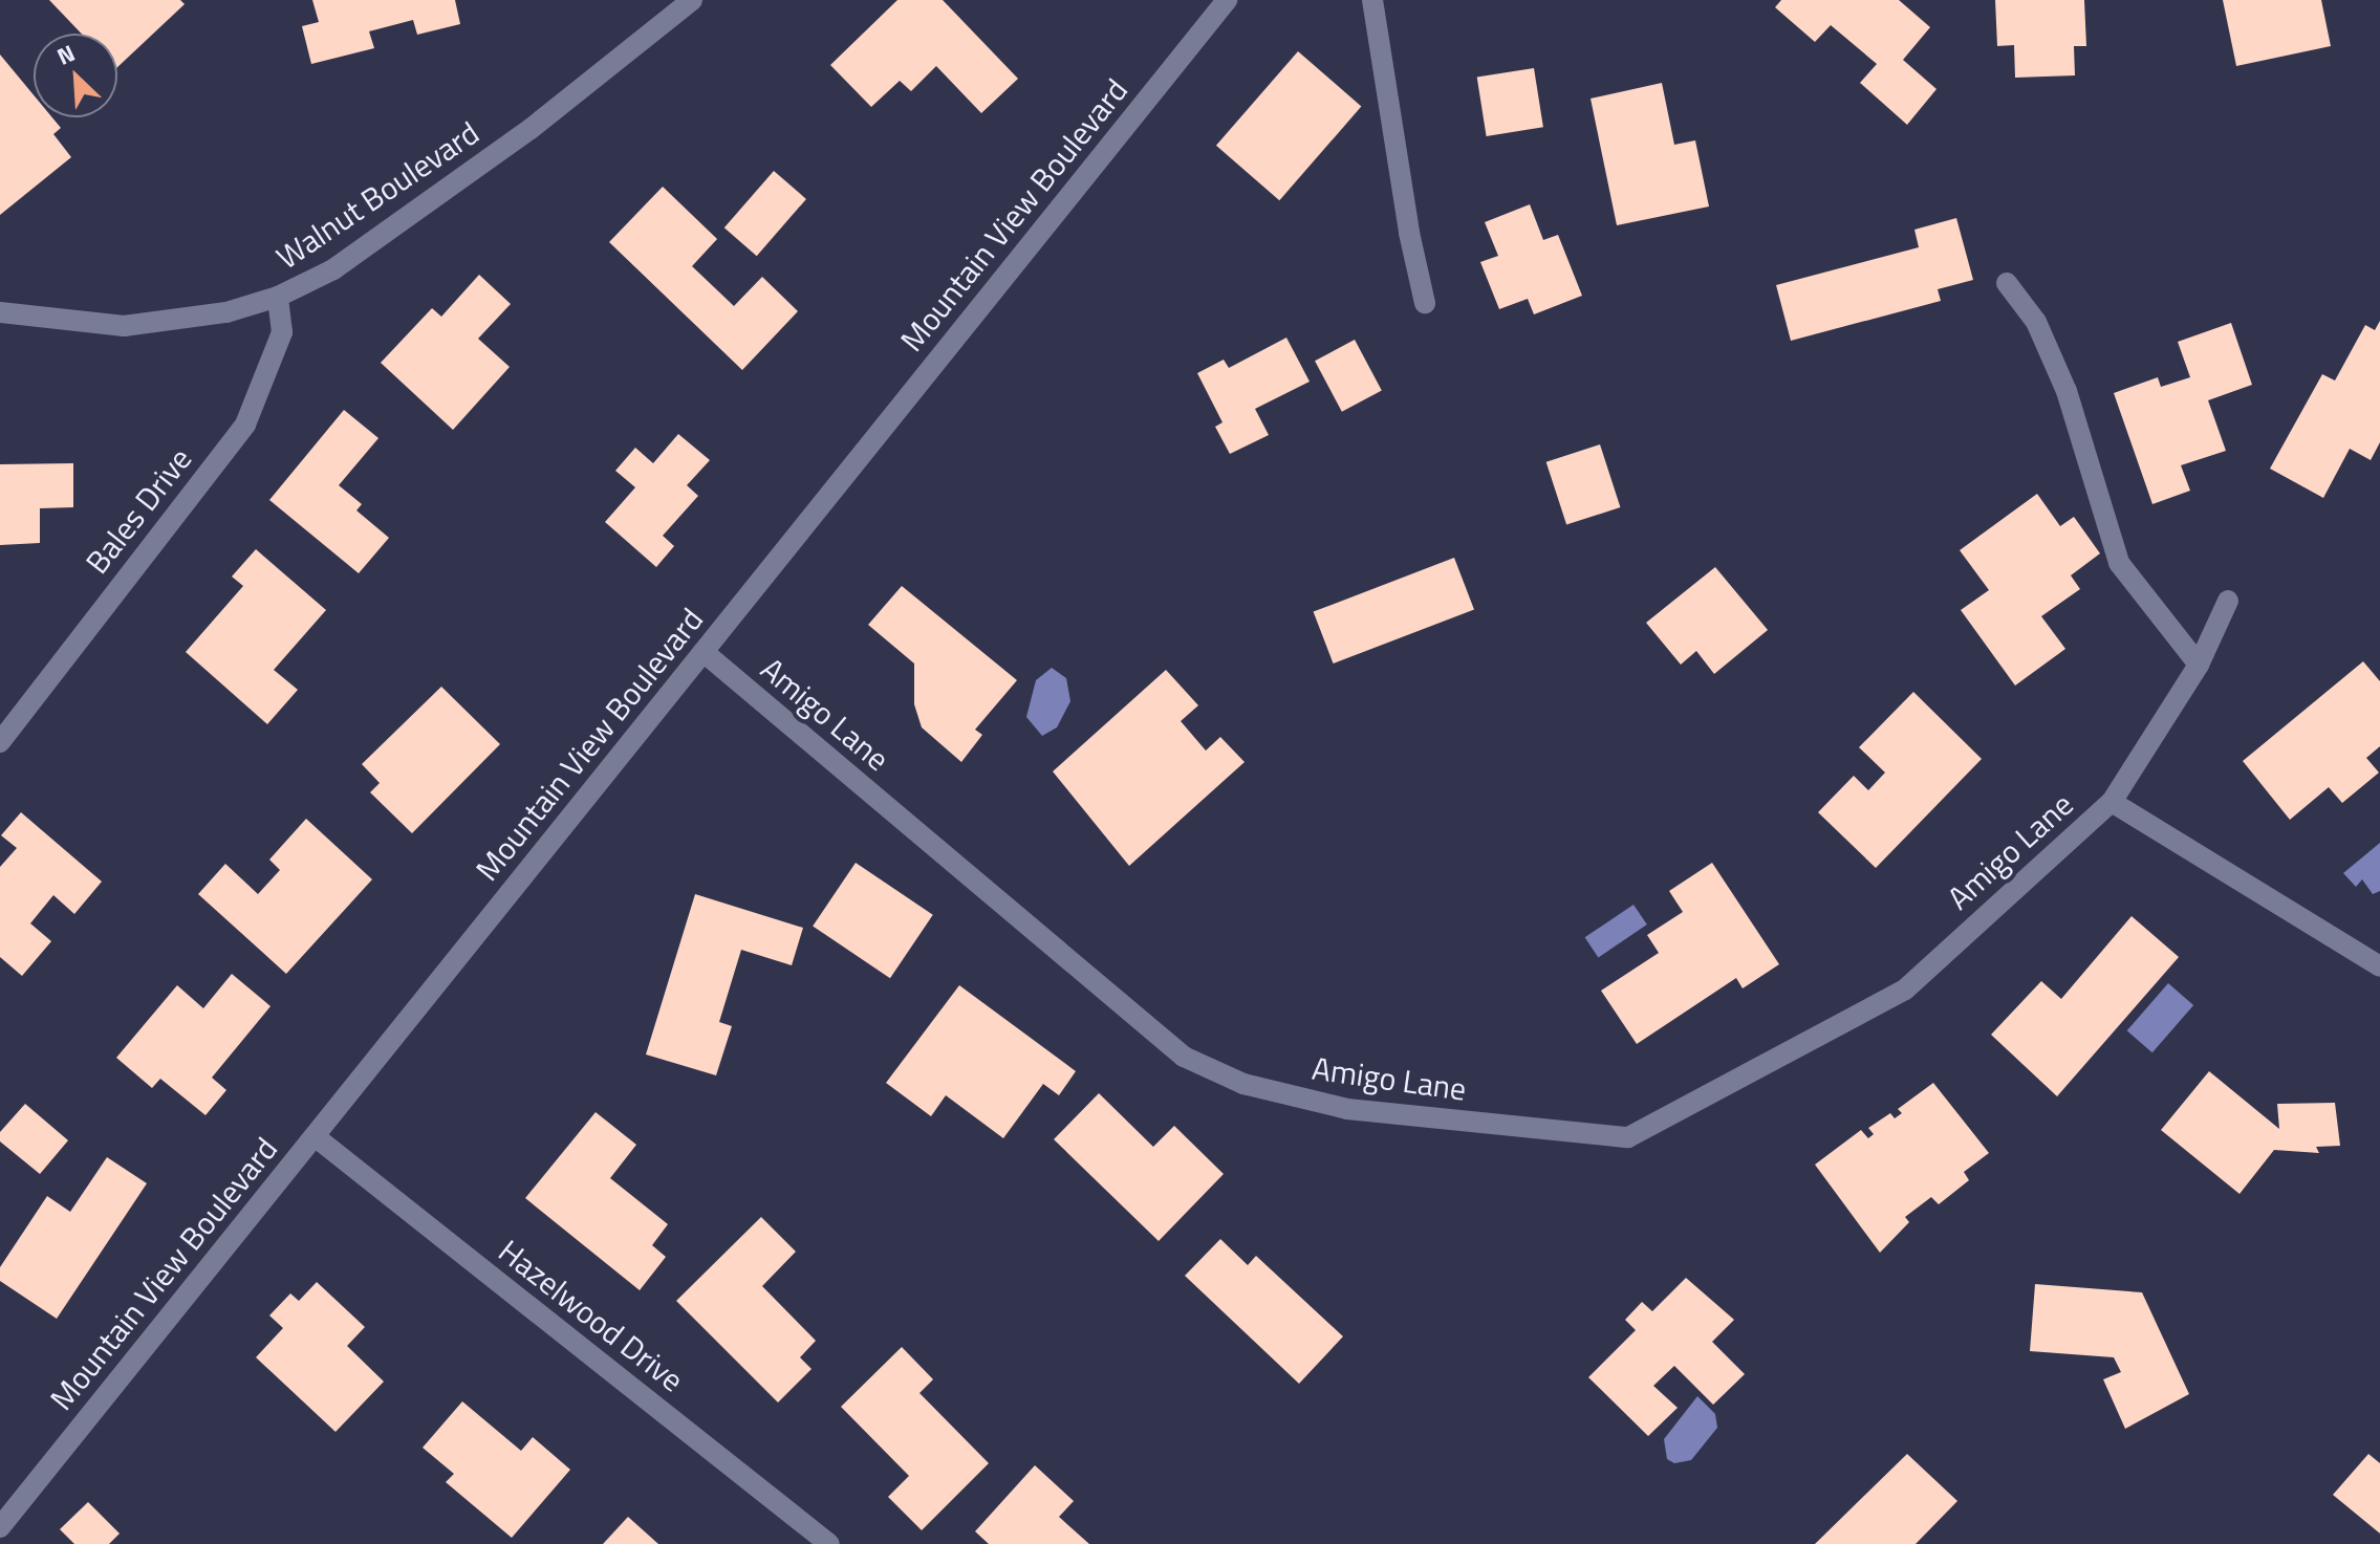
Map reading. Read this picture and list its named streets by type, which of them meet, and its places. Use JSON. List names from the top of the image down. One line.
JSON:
{"streets":{"street":["Walnut Boulevard","Mountain View Boulevard","Bales Drive","Amigo Lane","Hazelwood Drive"]},"crossings":[["Walnut Boulevard","Bales Drive"],["Mountain View Boulevard","Amigo Lane"],["Mountain View Boulevard","Hazelwood Drive"]],"north":"top left"}
